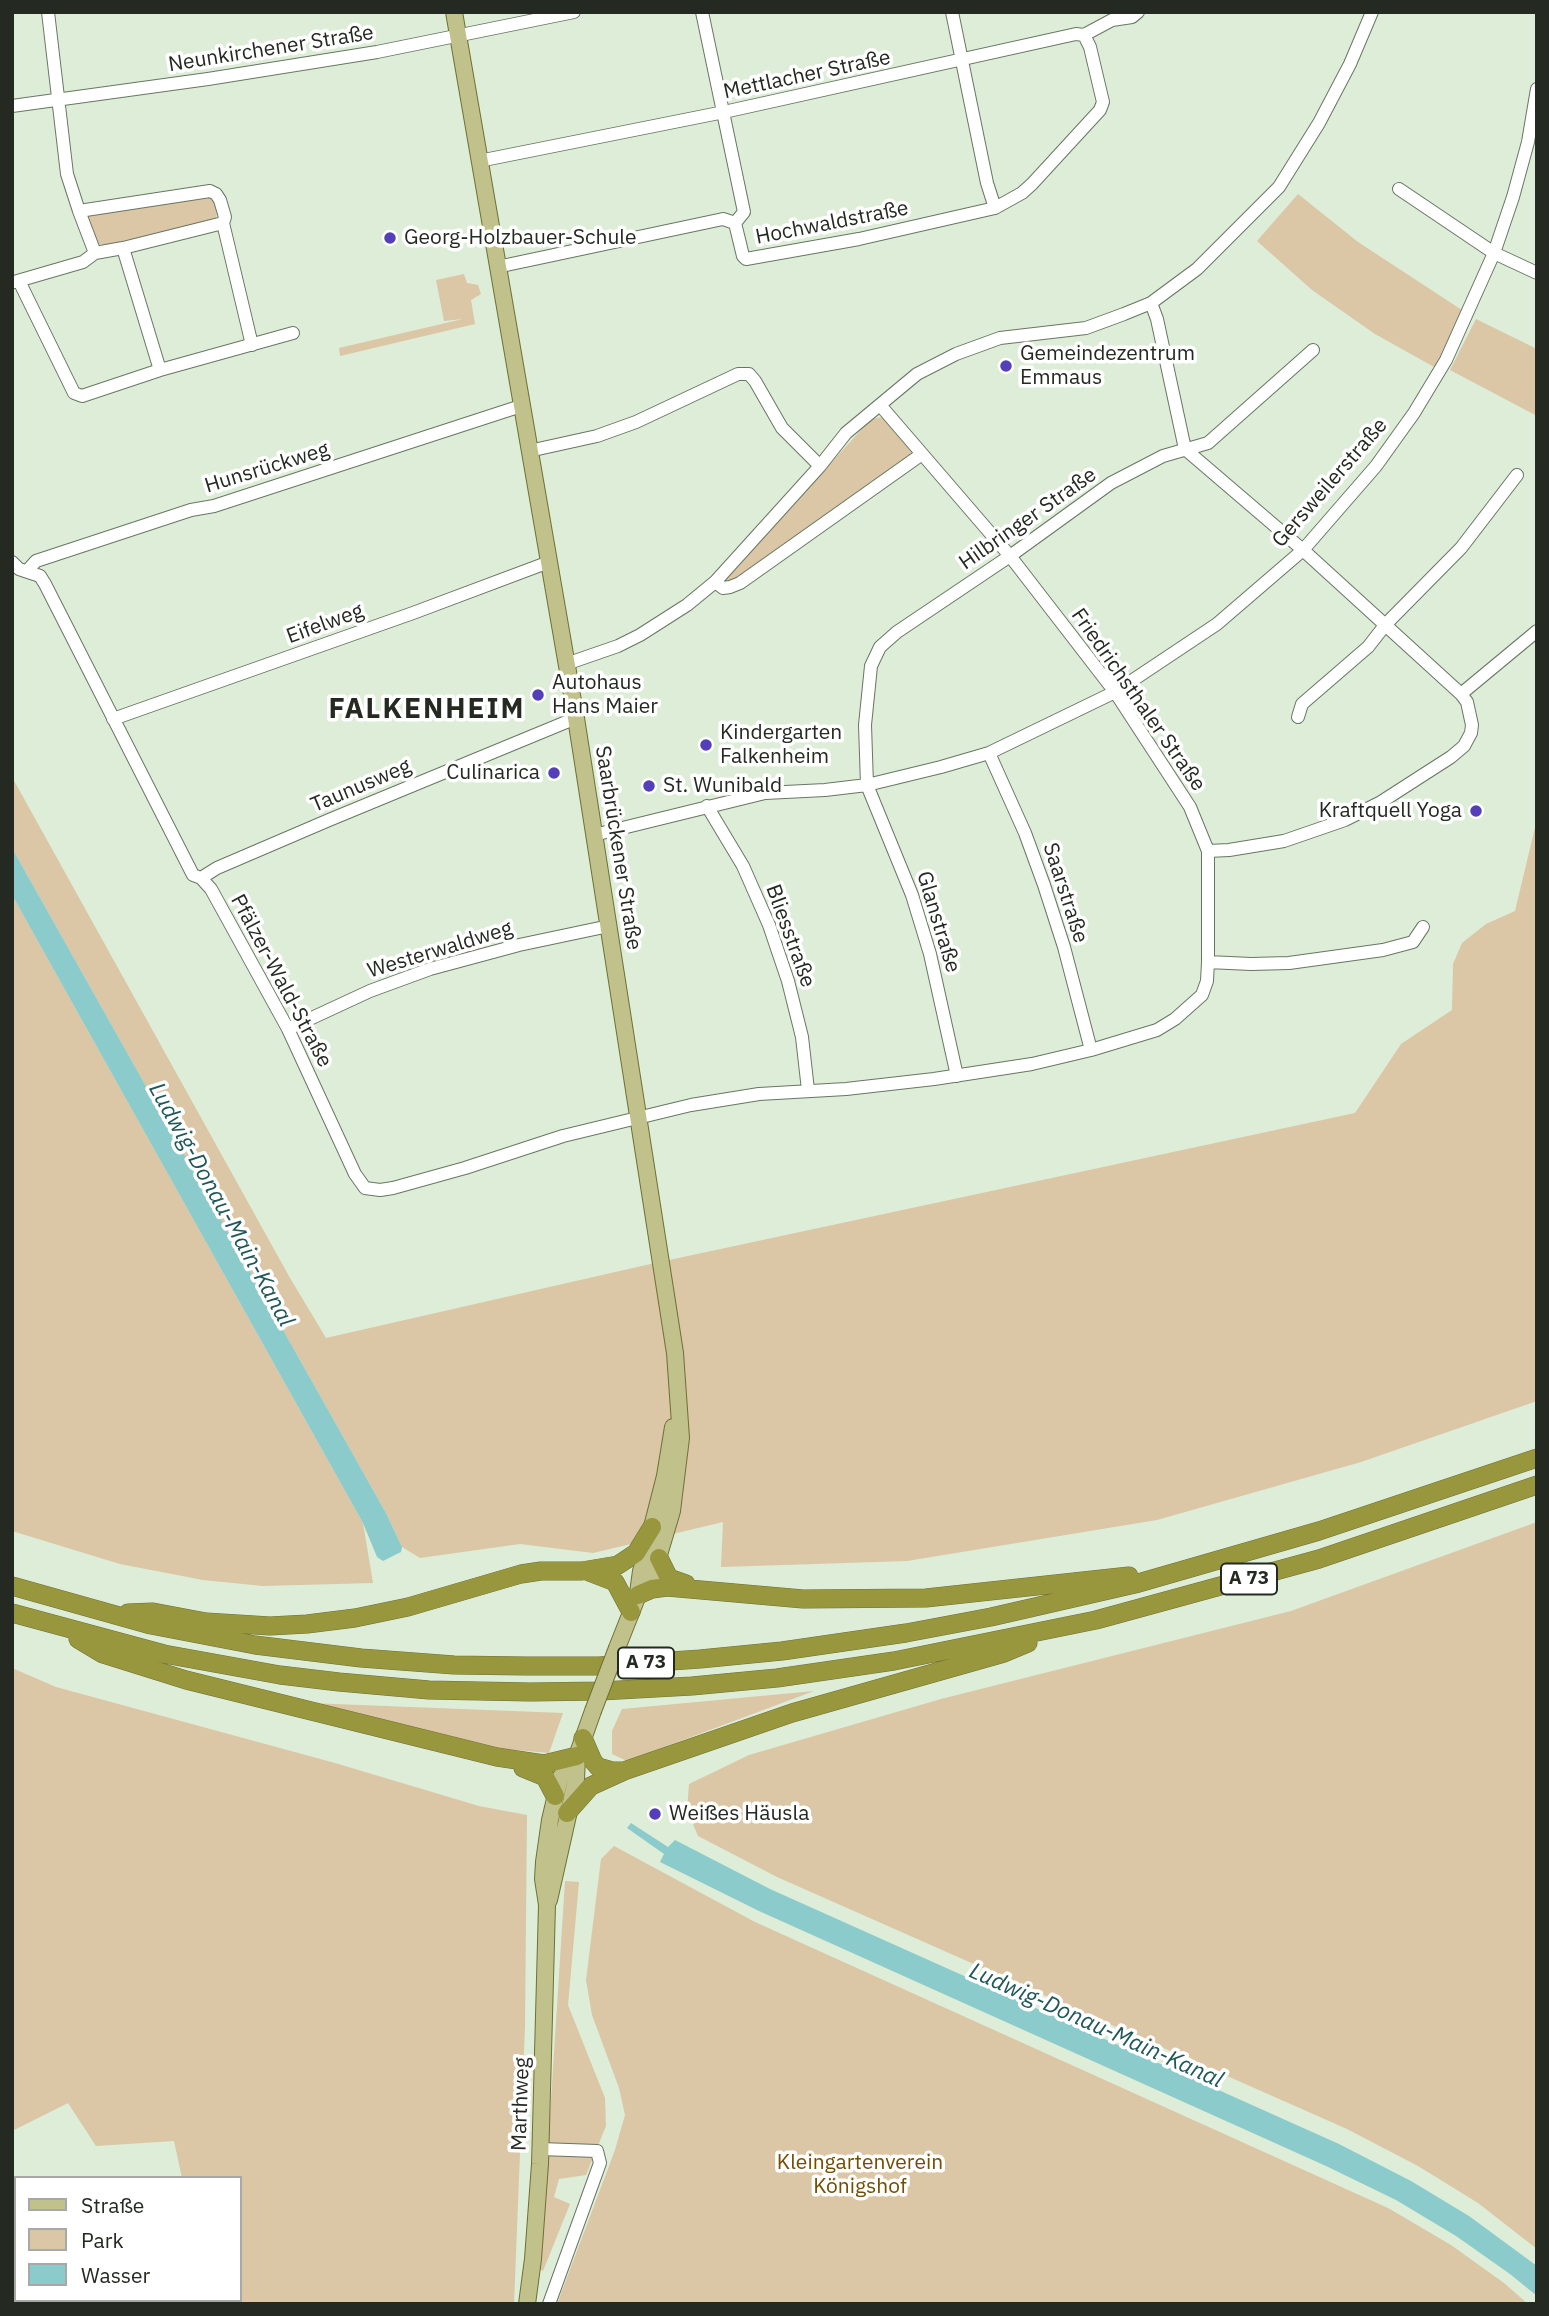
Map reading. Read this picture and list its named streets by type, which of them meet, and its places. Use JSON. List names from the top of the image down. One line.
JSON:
{"streets":{"highway":["A 73"],"main road":["Saarbrückener Straße","Marthweg"],"street":["Neunkirchener Straße","Mettlacher Straße","Hochwaldstraße","Hunsrückweg","Gersweilerstraße","Hilbringer Straße","Eifelweg","Friedrichsthaler Straße","Taunusweg","Saarstraße","Glanstraße","Bliesstraße","Westerwaldweg","Pfälzer-Wald-Straße"]},"crossings":[["Neunkirchener Straße","Saarbrückener Straße"],["Mettlacher Straße","Hochwaldstraße"],["Mettlacher Straße","Saarbrückener Straße"],["Hochwaldstraße","Saarbrückener Straße"],["Hunsrückweg","Saarbrückener Straße"],["Hunsrückweg","Pfälzer-Wald-Straße"],["Gersweilerstraße","Hilbringer Straße"],["Gersweilerstraße","Friedrichsthaler Straße"],["Gersweilerstraße","Saarbrückener Straße"],["Gersweilerstraße","Saarstraße"],["Gersweilerstraße","Glanstraße"],["Gersweilerstraße","Bliesstraße"],["Hilbringer Straße","Friedrichsthaler Straße"],["Hilbringer Straße","Glanstraße"],["Eifelweg","Saarbrückener Straße"],["Eifelweg","Pfälzer-Wald-Straße"],["Friedrichsthaler Straße","Saarbrückener Straße"],["Friedrichsthaler Straße","Saarstraße"],["Friedrichsthaler Straße","Glanstraße"],["Friedrichsthaler Straße","Bliesstraße"],["Friedrichsthaler Straße","Pfälzer-Wald-Straße"],["Taunusweg","Saarbrückener Straße"],["Taunusweg","Pfälzer-Wald-Straße"],["Saarbrückener Straße","Westerwaldweg"],["Saarbrückener Straße","Pfälzer-Wald-Straße"],["Saarbrückener Straße","A 73"],["Saarbrückener Straße","Marthweg"],["Westerwaldweg","Pfälzer-Wald-Straße"],["A 73","Marthweg"]],"districts":["FALKENHEIM"],"water":["Ludwig-Donau-Main-Kanal"],"parks":["Kleingartenverein Königshof"],"places":["Georg-Holzbauer-Schule","Gemeindezentrum Emmaus","Autohaus Hans Maier","Kindergarten Falkenheim","Culinarica","St. Wunibald","Kraftquell Yoga","Weißes Häusla"],"legend":["Straße","Park","Wasser"]}
